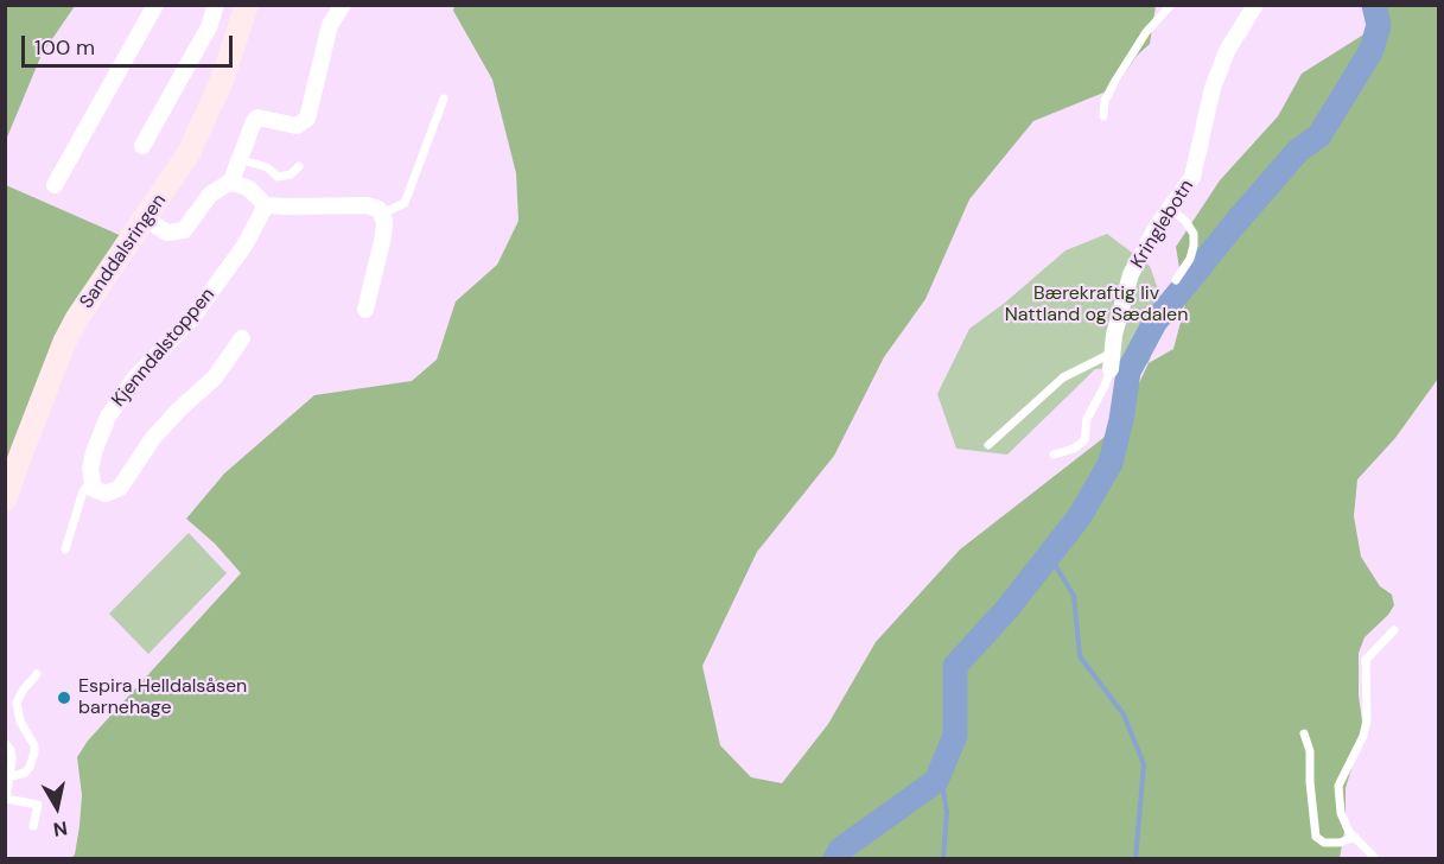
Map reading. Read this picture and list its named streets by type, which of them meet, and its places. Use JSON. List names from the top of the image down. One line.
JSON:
{"streets":{"main road":["Sanddalsringen"],"street":["Kringlebotn","Kjenndalstoppen"]},"parks":["Bærekraftig liv Nattland og Sædalen"],"places":["Espira Helldalsåsen barnehage"],"scale_bar":"100 m","north":"bottom"}
